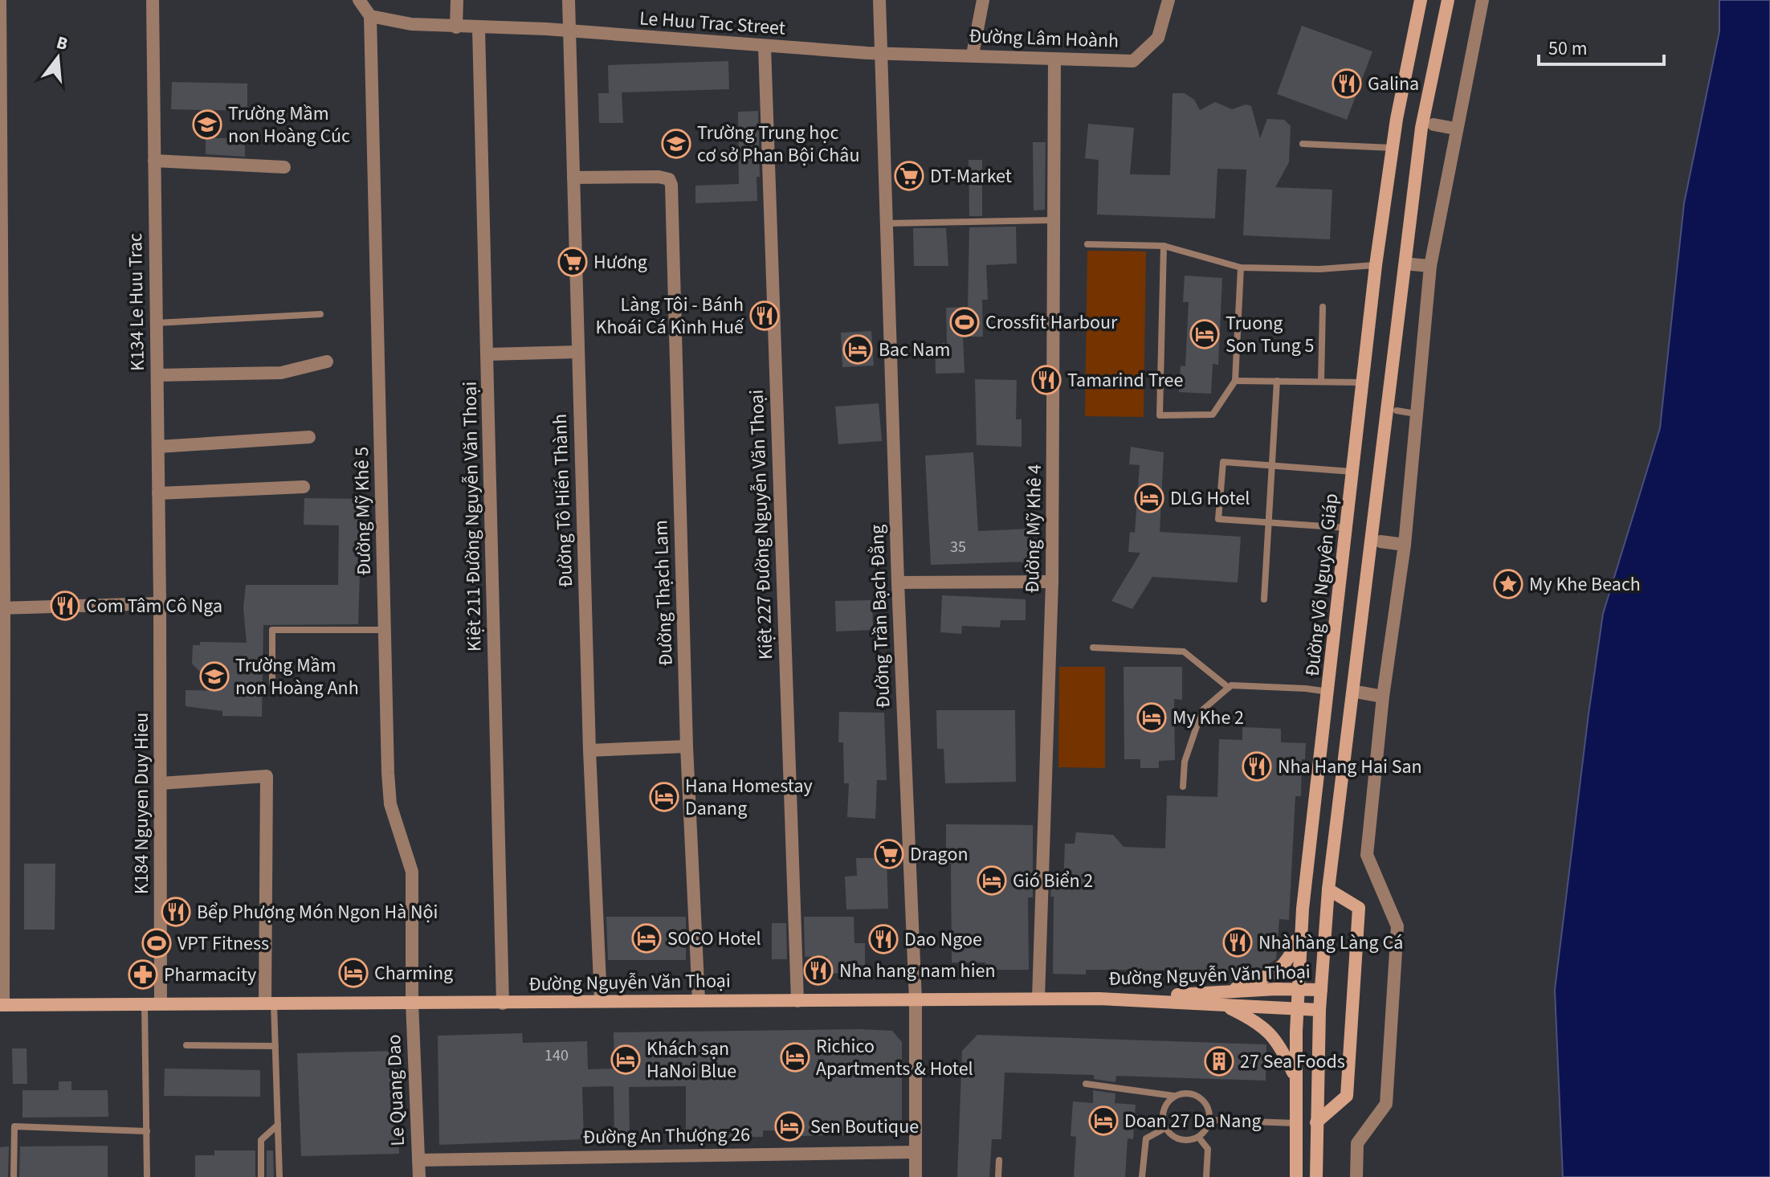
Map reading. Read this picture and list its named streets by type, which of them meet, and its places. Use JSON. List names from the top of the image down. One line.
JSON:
{"streets":{"main road":["Đường Võ Nguyên Giáp","Đường Nguyễn Văn Thoại"],"street":["Le Huu Trac Street","Đường Lâm Hoành","K134 Le Huu Trac","Đường Tô Hiến Thành","Đường Mỹ Khê 5","Kiệt 211 Đường Nguyễn Văn Thoại","Kiệt 227 Đường Nguyễn Văn Thoại","Đường Mỹ Khê 4","Đường Thạch Lam","Đường Trần Bạch Đằng","K184 Nguyen Duy Hieu","Le Quang Dao","Đường An Thượng 26"]},"crossings":[["Le Huu Trac Street","Đường Lâm Hoành"],["Le Huu Trac Street","Đường Tô Hiến Thành"],["Le Huu Trac Street","Đường Mỹ Khê 5"],["Le Huu Trac Street","Kiệt 211 Đường Nguyễn Văn Thoại"],["Le Huu Trac Street","Kiệt 227 Đường Nguyễn Văn Thoại"],["Le Huu Trac Street","Đường Trần Bạch Đằng"],["Đường Lâm Hoành","Đường Mỹ Khê 4"],["Đường Lâm Hoành","Đường Trần Bạch Đằng"],["K134 Le Huu Trac","K184 Nguyen Duy Hieu"],["Đường Tô Hiến Thành","Đường Thạch Lam"],["Đường Tô Hiến Thành","Đường Nguyễn Văn Thoại"],["Đường Mỹ Khê 5","Đường Nguyễn Văn Thoại"],["Đường Mỹ Khê 5","Le Quang Dao"],["Kiệt 211 Đường Nguyễn Văn Thoại","Đường Nguyễn Văn Thoại"],["Kiệt 227 Đường Nguyễn Văn Thoại","Đường Nguyễn Văn Thoại"],["Đường Mỹ Khê 4","Đường Nguyễn Văn Thoại"],["Đường Võ Nguyên Giáp","Đường Nguyễn Văn Thoại"],["Đường Thạch Lam","Đường Nguyễn Văn Thoại"],["Đường Trần Bạch Đằng","Đường Nguyễn Văn Thoại"],["Đường Trần Bạch Đằng","Đường An Thượng 26"],["K184 Nguyen Duy Hieu","Đường Nguyễn Văn Thoại"],["Đường Nguyễn Văn Thoại","Le Quang Dao"],["Le Quang Dao","Đường An Thượng 26"]],"places":{"restaurant":["Galina","Làng Tôi - Bánh Khoái Cá Kình Huế","Tamarind Tree","Com Tâm Cô Nga","Nha Hang Hai San","Bểp Phượng Món Ngon Hà Nội","Dao Ngoe","Nhà hàng Làng Cá","Nha hang nam hien"],"school or university":["Trường Mầm non Hoàng Cúc","Trường Trung học cơ sở Phan Bội Châu","Trường Mầm non Hoàng Anh"],"supermarket":["DT-Market","Hương","Dragon"],"sports":["Crossfit Harbour","VPT Fitness"],"hotel":["Truong Son Tung 5","Bac Nam","DLG Hotel","My Khe 2","Hana Homestay Danang","Gió Biển 2","SOCO Hotel","Charming","Richico Apartments & Hotel","Khách sạn HaNoi Blue","Doan 27 Da Nang","Sen Boutique"],"place":["My Khe Beach"],"pharmacy":["Pharmacity"],"building":["27 Sea Foods"]},"house_numbers":["35","140"],"scale_bar":"50 m","north":"top"}
